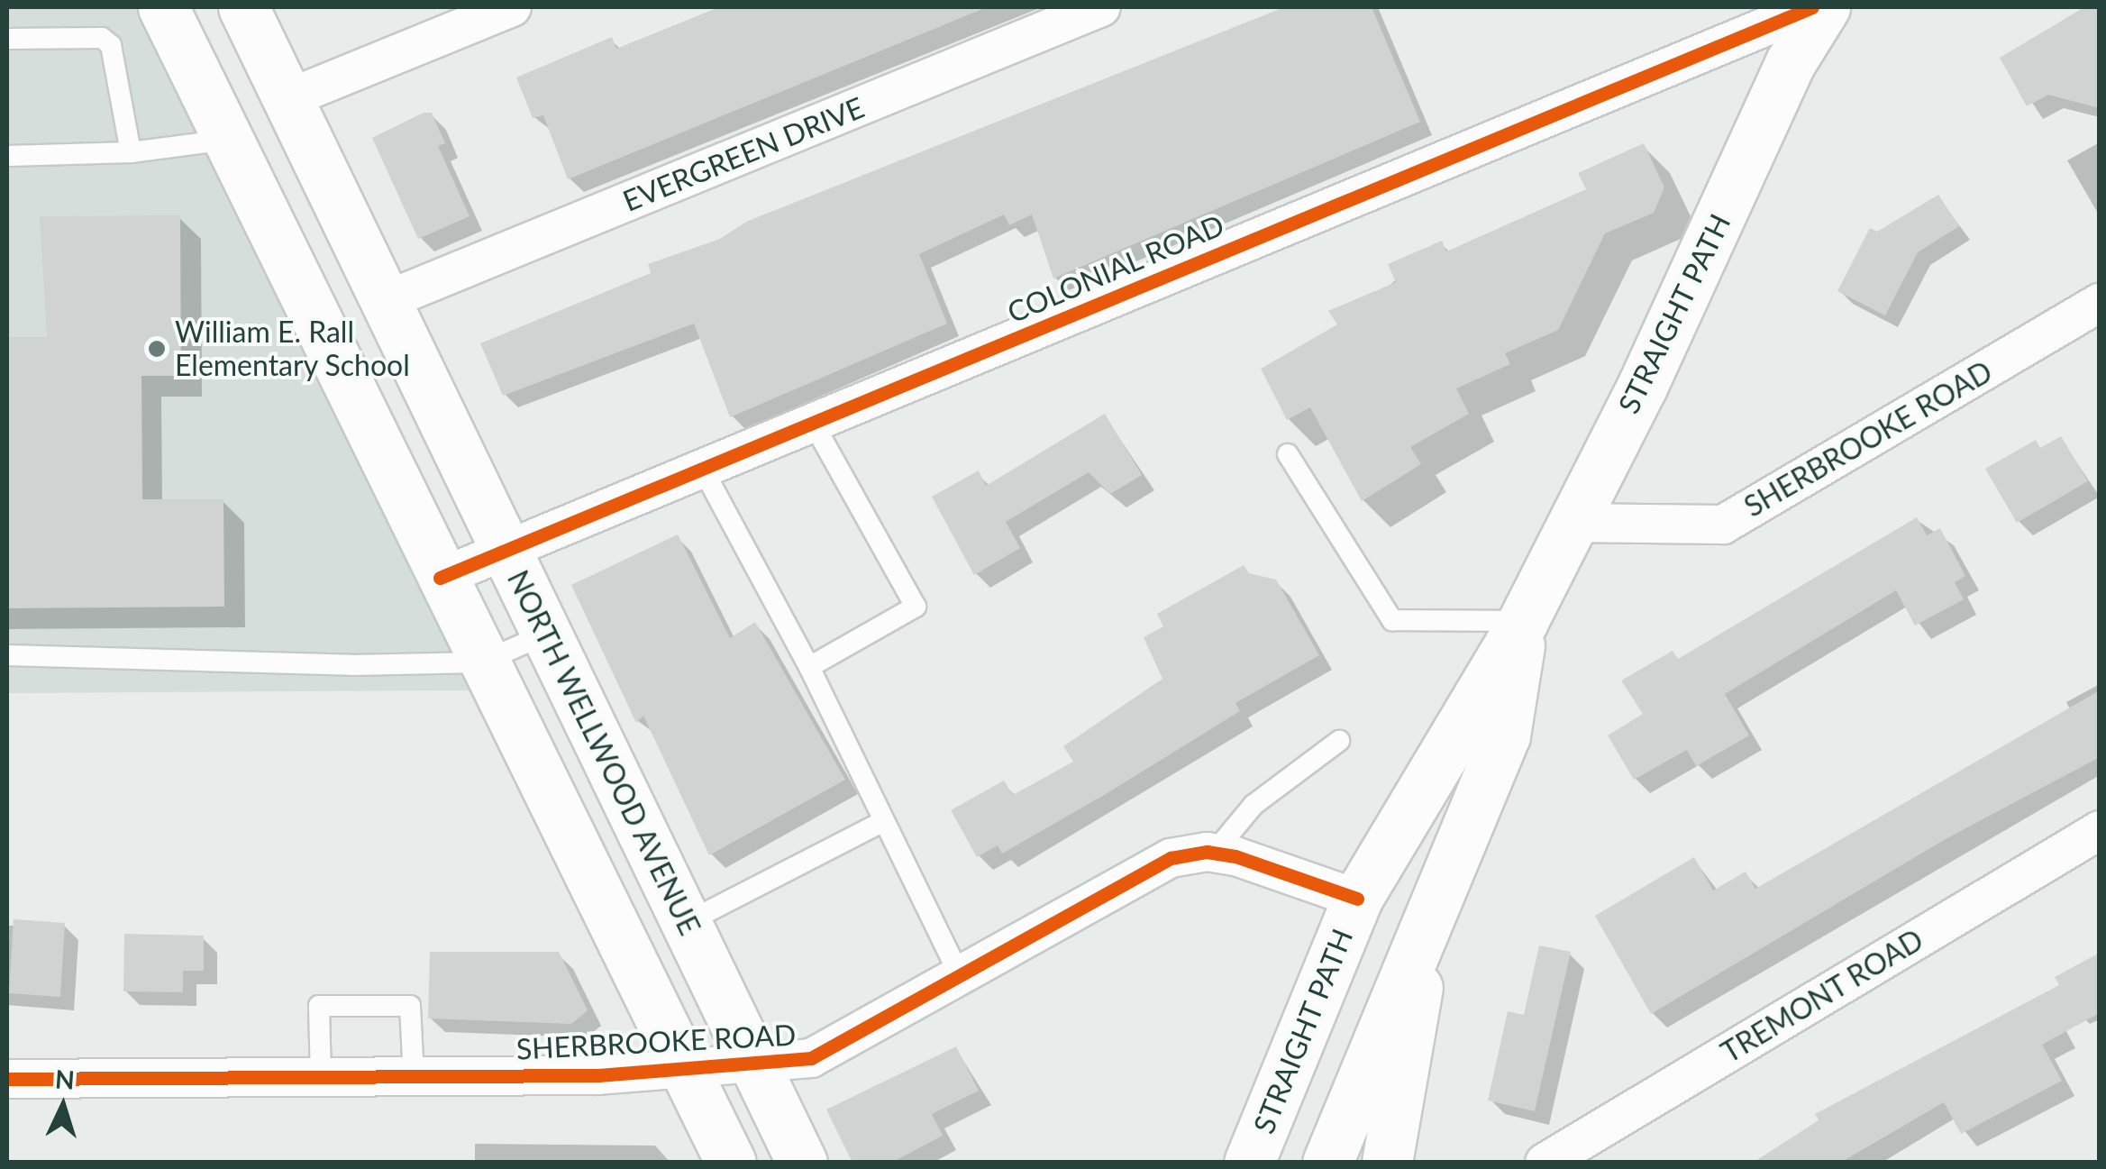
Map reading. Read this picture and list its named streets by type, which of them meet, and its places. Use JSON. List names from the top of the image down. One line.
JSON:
{"streets":{"main road":["STRAIGHT PATH","NORTH WELLWOOD AVENUE"],"street":["EVERGREEN DRIVE","COLONIAL ROAD","SHERBROOKE ROAD","TREMONT ROAD"]},"crossings":[["EVERGREEN DRIVE","NORTH WELLWOOD AVENUE"],["COLONIAL ROAD","NORTH WELLWOOD AVENUE"],["STRAIGHT PATH","SHERBROOKE ROAD"],["SHERBROOKE ROAD","NORTH WELLWOOD AVENUE"]],"places":["William E. Rall Elementary School"],"north":"top"}
